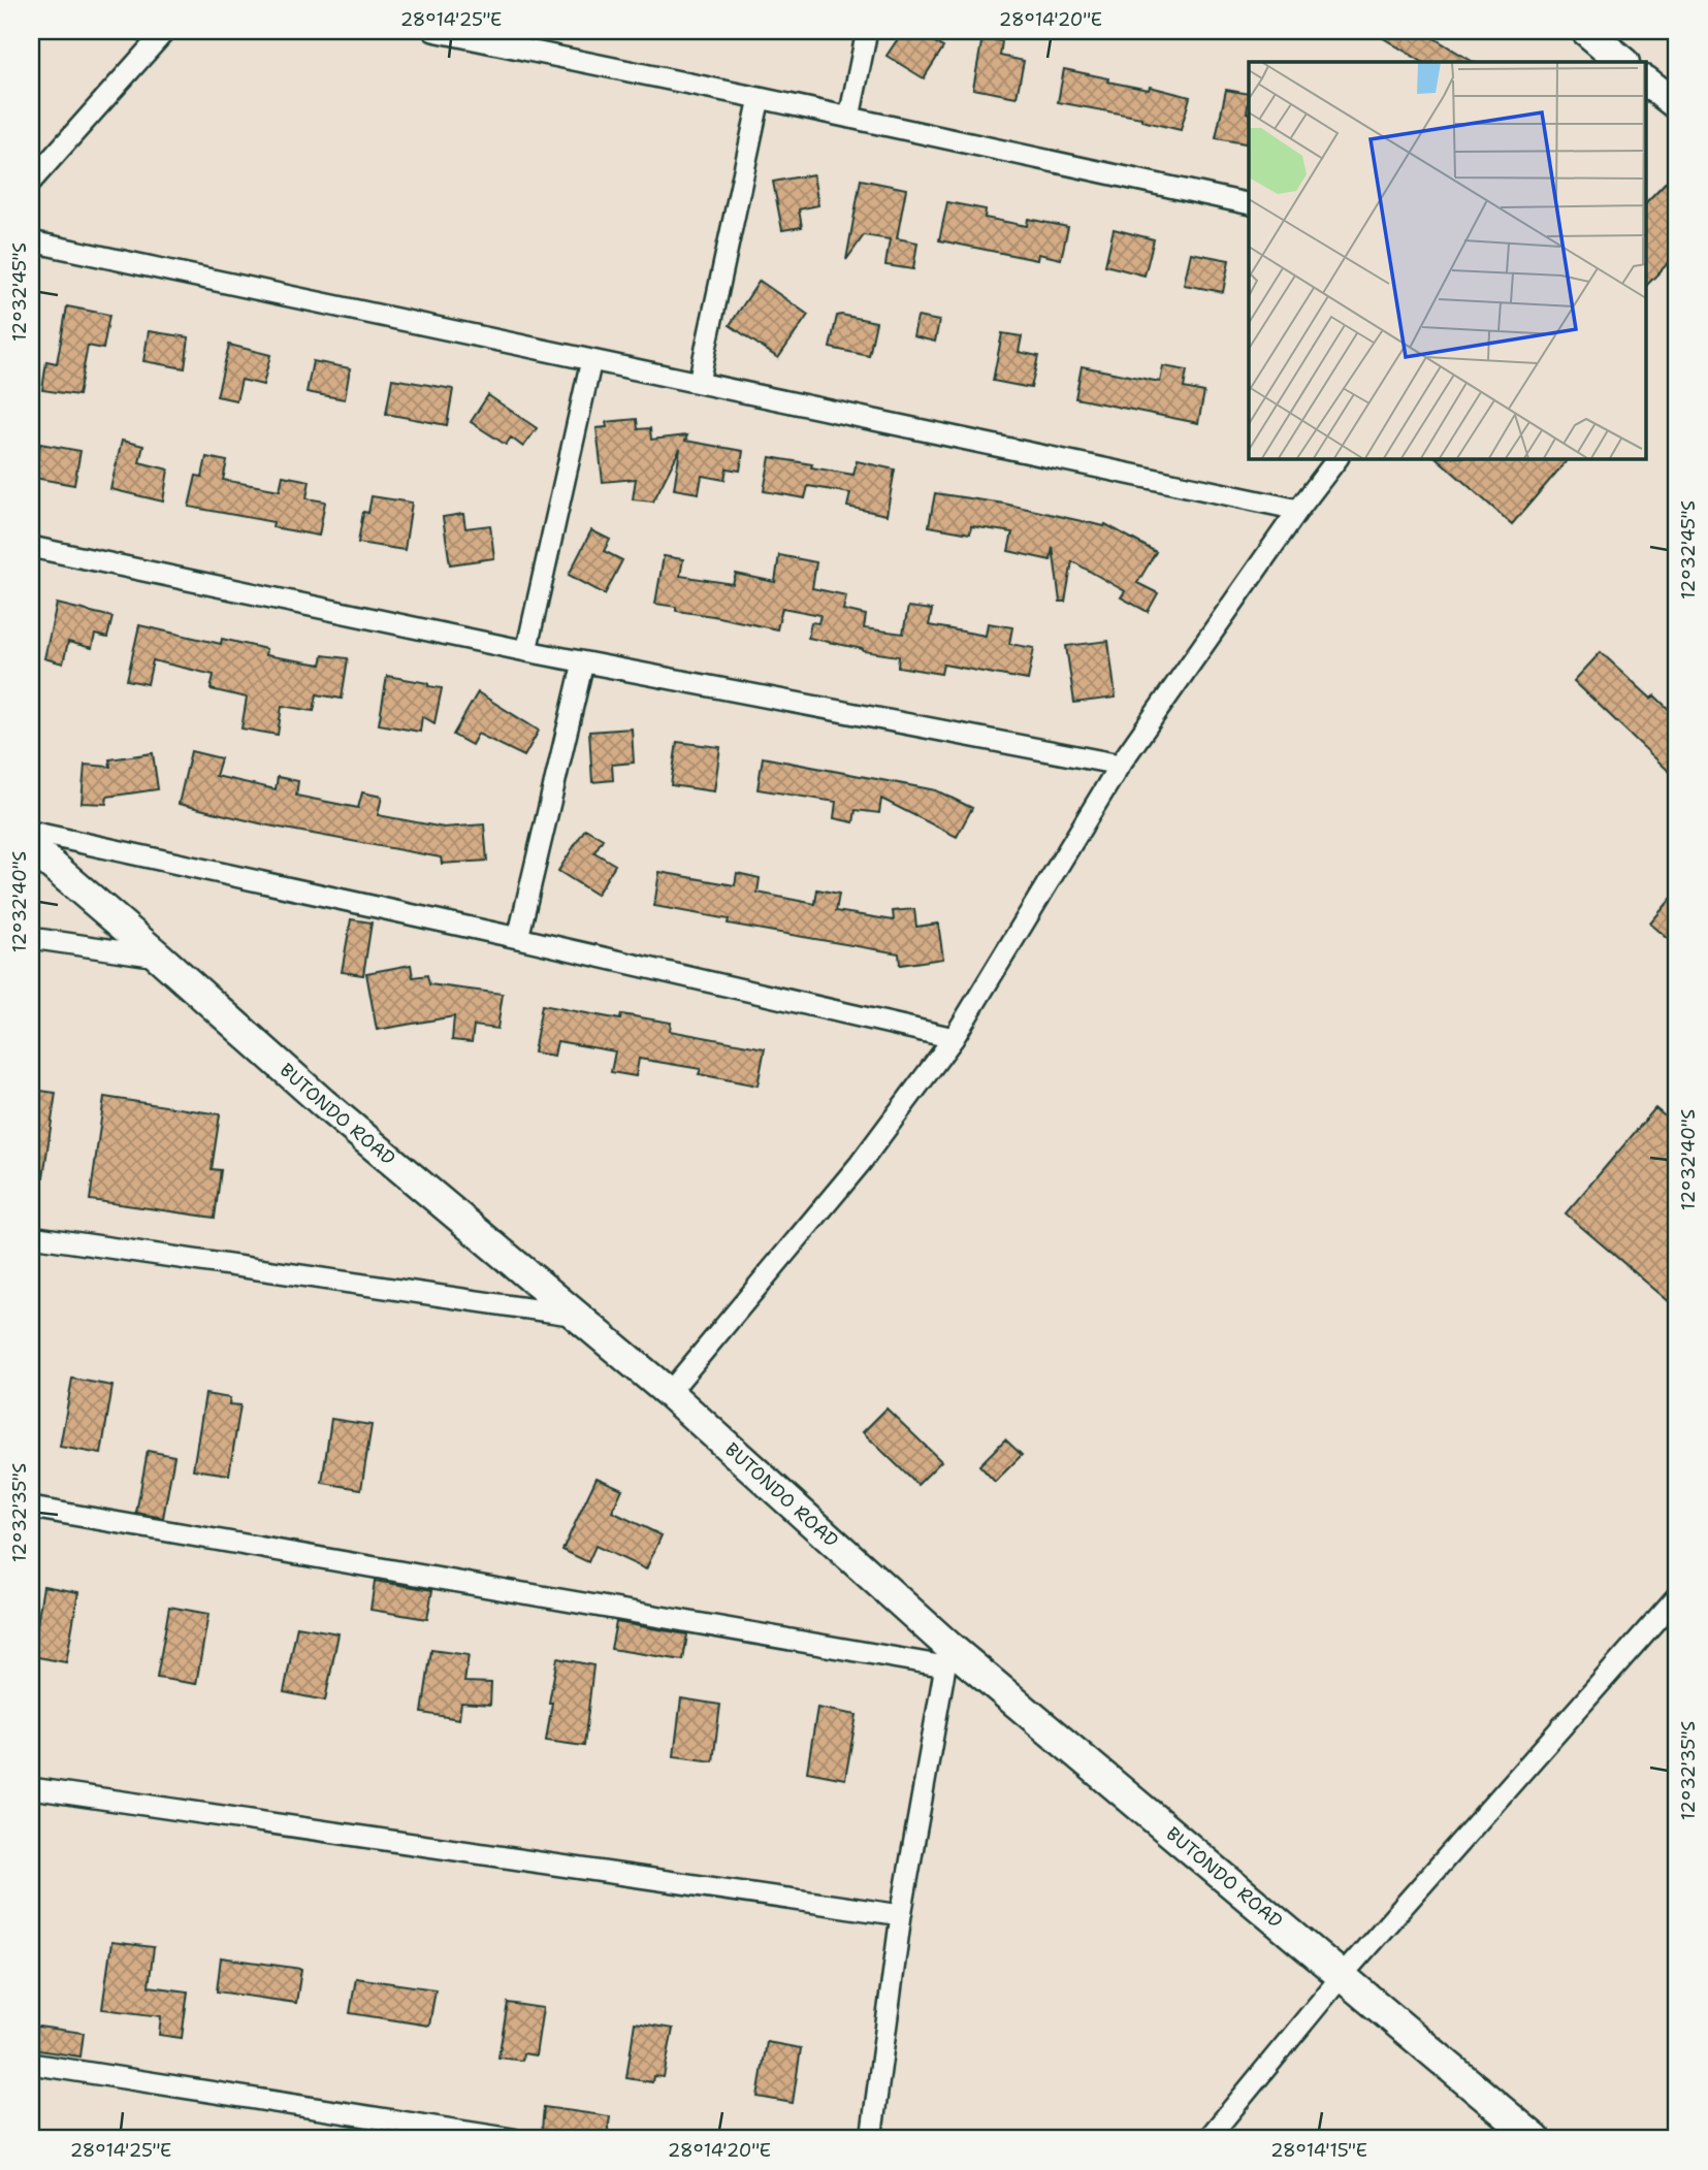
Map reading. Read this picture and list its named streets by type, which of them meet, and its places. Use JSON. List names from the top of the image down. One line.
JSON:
{"streets":{"street":["BUTONDO ROAD"]},"coordinates":["28°14'25\"E","28°14'20\"E","12°32'45\"S","12°32'40\"S","12°32'35\"S","28°14'15\"E"]}
